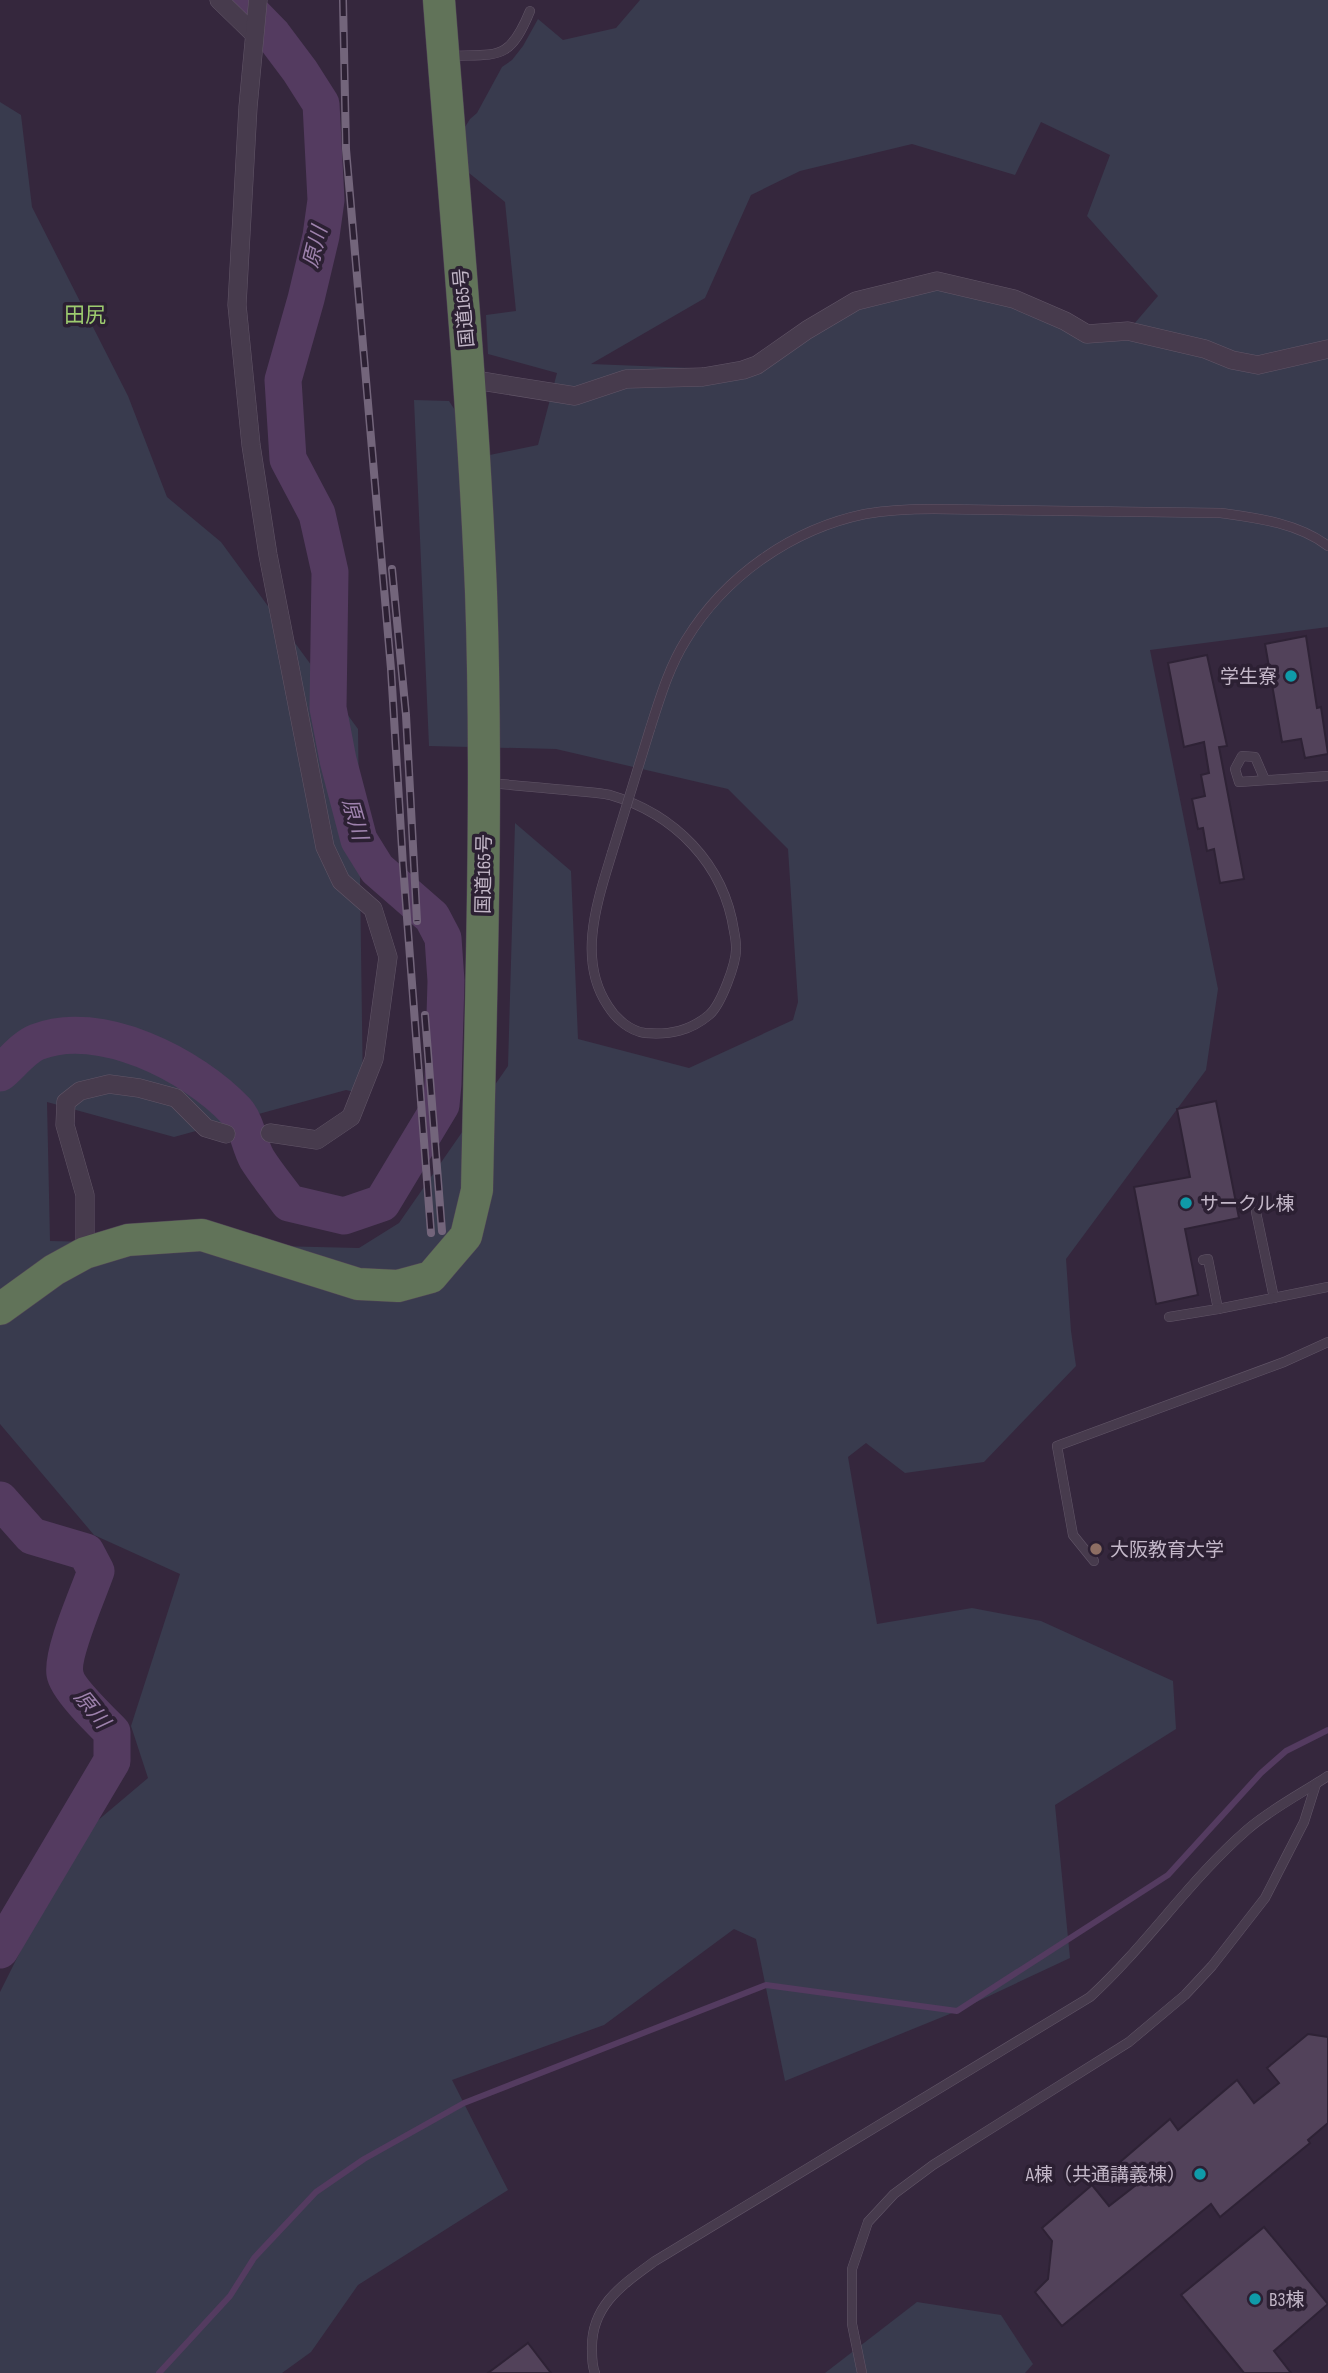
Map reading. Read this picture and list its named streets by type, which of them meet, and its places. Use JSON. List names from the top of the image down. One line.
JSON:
{"streets":{"highway":["国道165号"]},"districts":["田尻"],"water":["原川"],"places":["学生寮","サークル棟","大阪教育大学","A棟（共通講義棟）","B3棟"]}
